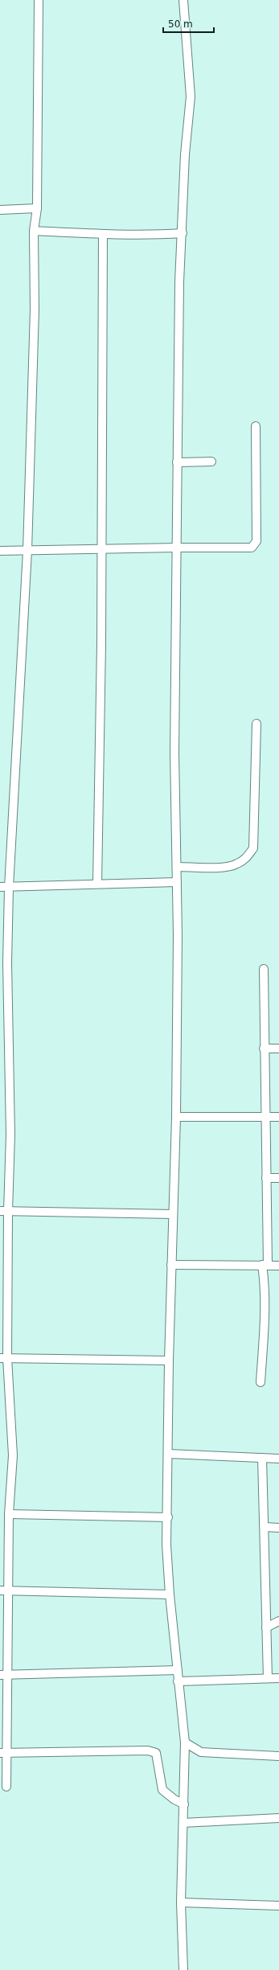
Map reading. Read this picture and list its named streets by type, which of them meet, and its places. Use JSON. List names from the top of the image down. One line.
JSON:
{"scale_bar":"50 m"}
